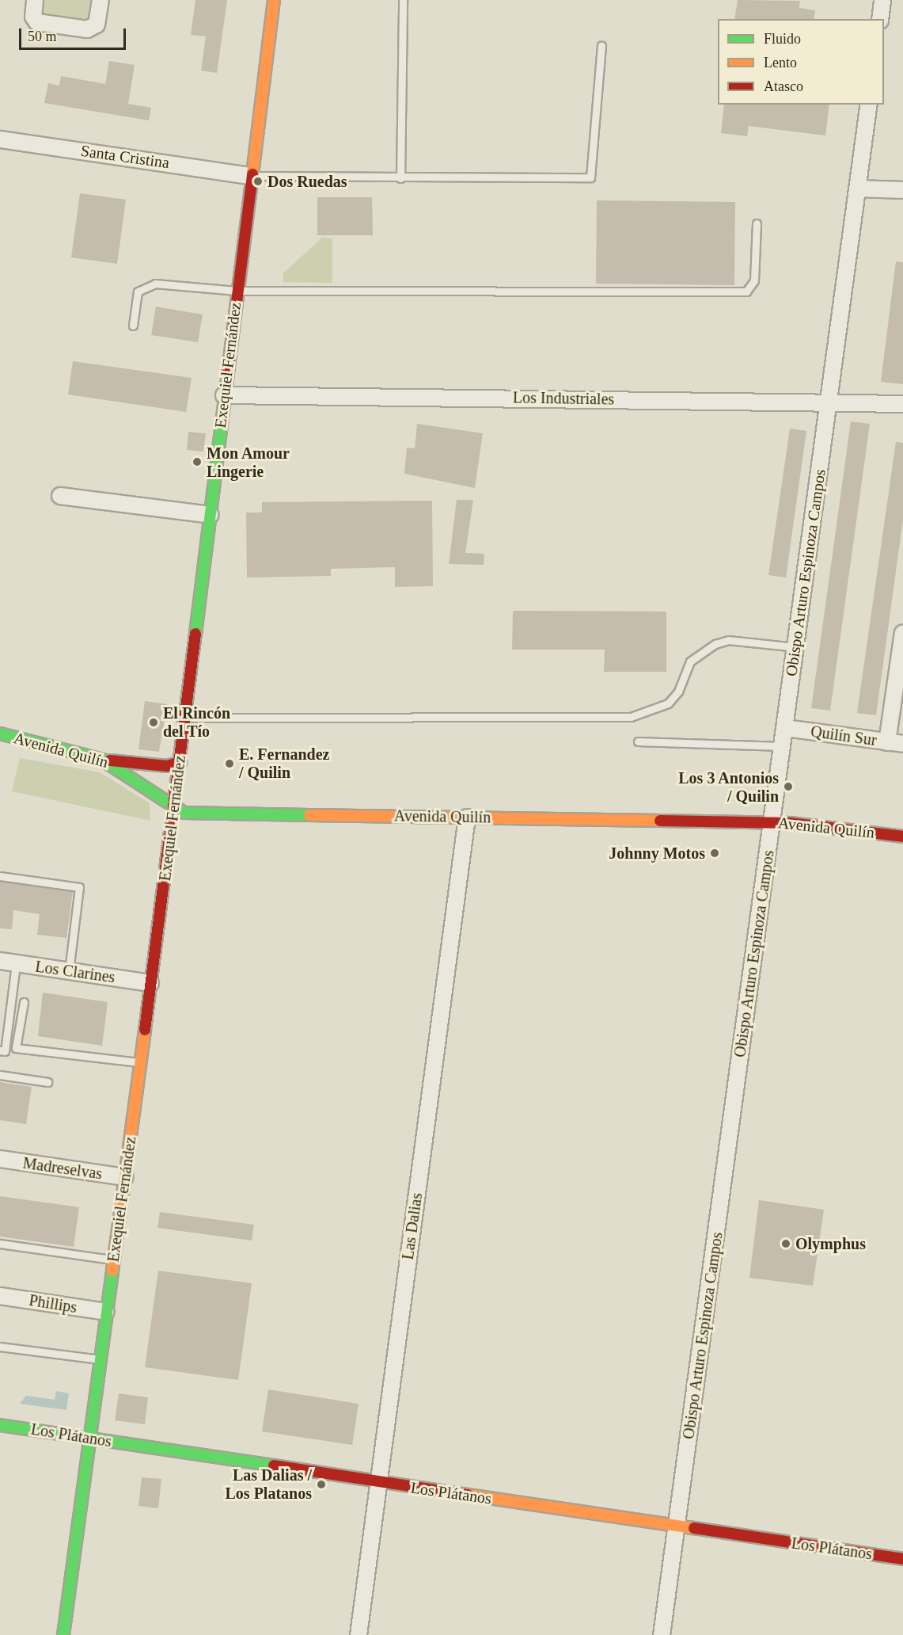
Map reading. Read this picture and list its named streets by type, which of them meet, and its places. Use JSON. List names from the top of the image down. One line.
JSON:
{"streets":{"street":["Santa Cristina","Exequiel Fernández","Los Industriales","Obispo Arturo Espinoza Campos","Quilín Sur","Avenida Quilín","Los Clarines","Madreselvas","Las Dalias","Phillips","Los Plátanos"]},"crossings":[["Santa Cristina","Exequiel Fernández"],["Exequiel Fernández","Los Industriales"],["Exequiel Fernández","Avenida Quilín"],["Exequiel Fernández","Los Clarines"],["Exequiel Fernández","Madreselvas"],["Exequiel Fernández","Phillips"],["Exequiel Fernández","Los Plátanos"],["Los Industriales","Obispo Arturo Espinoza Campos"],["Obispo Arturo Espinoza Campos","Quilín Sur"],["Obispo Arturo Espinoza Campos","Avenida Quilín"],["Obispo Arturo Espinoza Campos","Los Plátanos"],["Avenida Quilín","Las Dalias"],["Las Dalias","Los Plátanos"]],"places":["Dos Ruedas","Mon Amour Lingerie","El Rincón del Tío","E. Fernandez / Quilin","Los 3 Antonios / Quilin","Johnny Motos","Olymphus","Las Dalias / Los Platanos"],"legend":["Fluido","Lento","Atasco"],"scale_bar":"50 m"}
